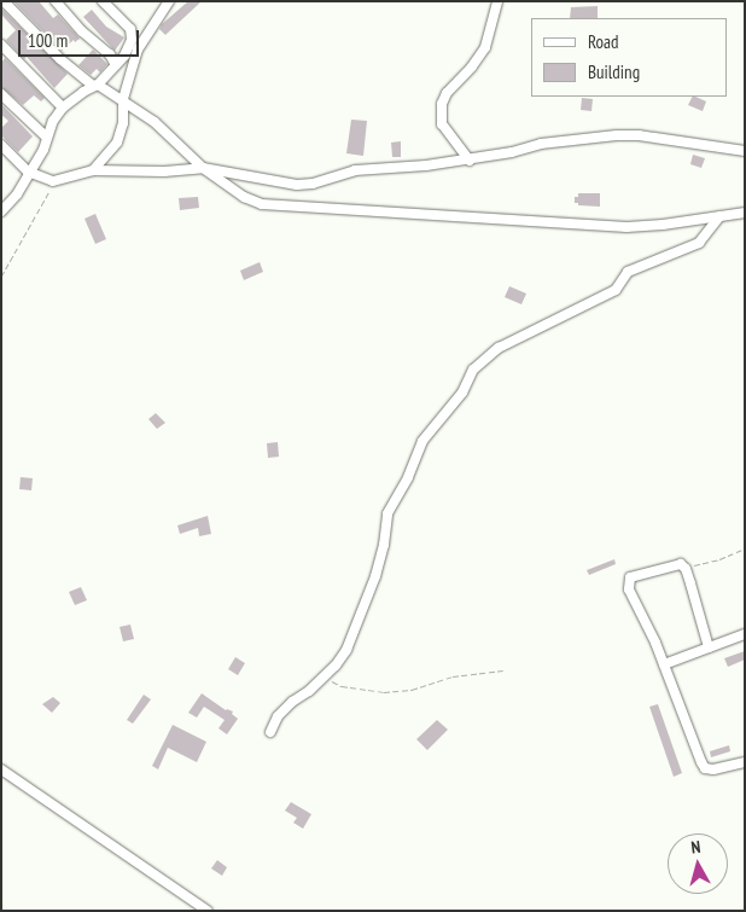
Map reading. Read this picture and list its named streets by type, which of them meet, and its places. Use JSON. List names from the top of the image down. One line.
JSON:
{"legend":["Road","Building"],"scale_bar":"100 m","north":"top"}
